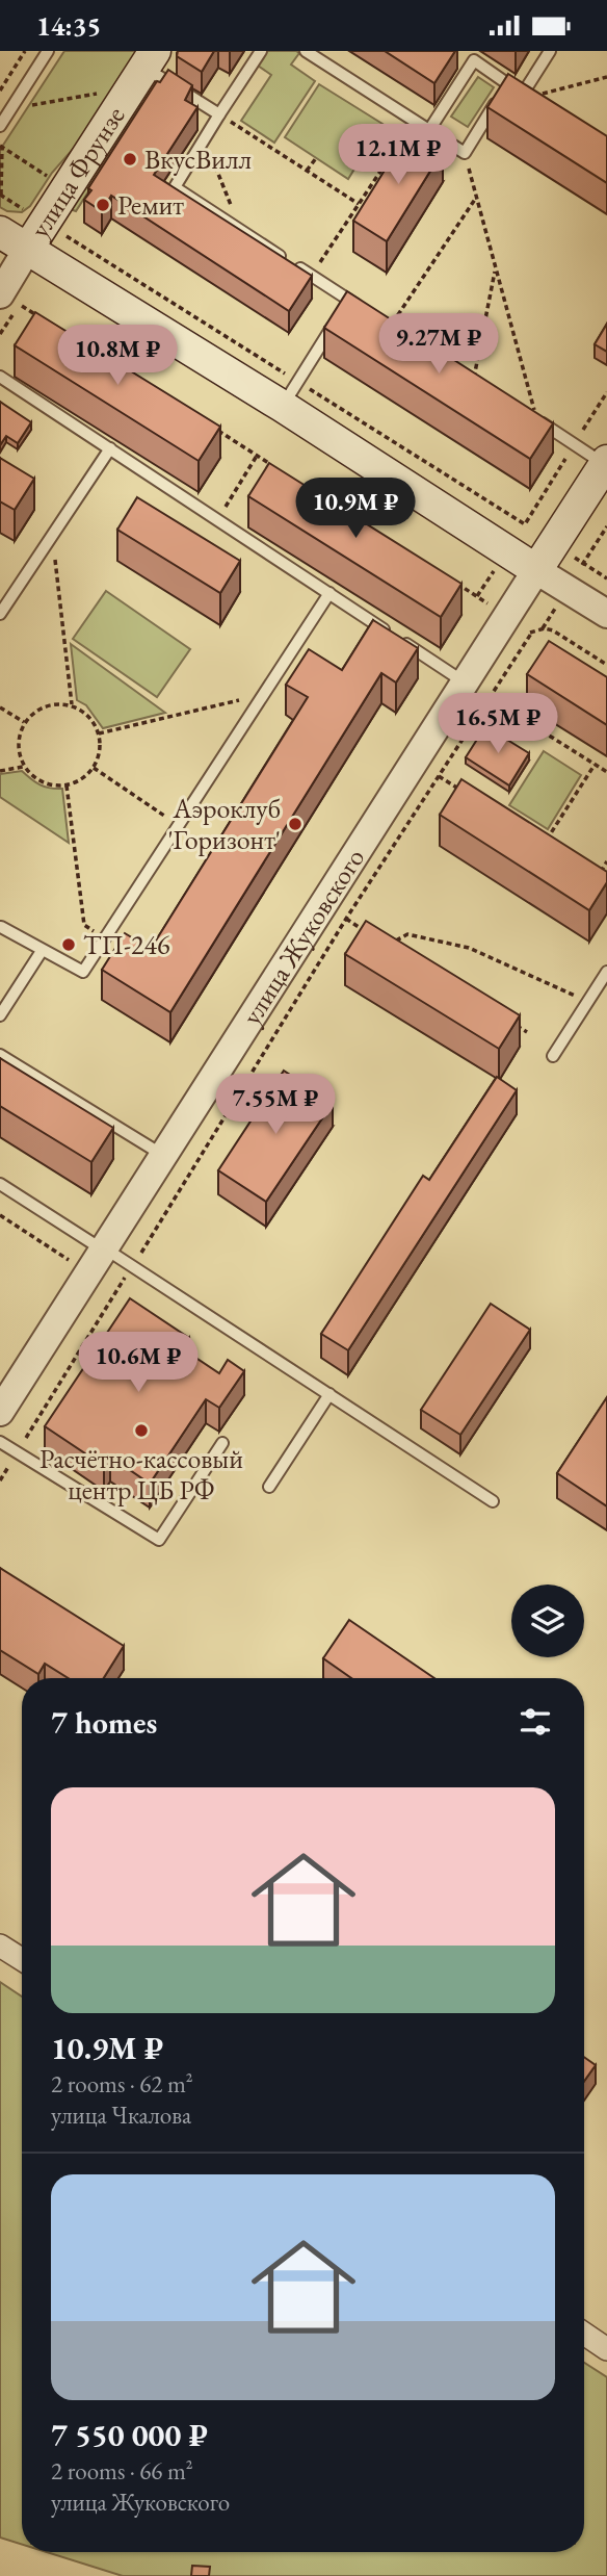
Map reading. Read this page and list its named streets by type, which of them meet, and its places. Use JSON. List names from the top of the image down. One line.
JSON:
{"streets":{"main road":["улица Фрунзе","улица Жуковского"]},"places":["ВкусВилл","Ремит","Аэроклуб 'Горизонт'","ТП-246","Расчётно-кассовый центр ЦБ РФ"],"page":{"status":"14:35","price":["12.1M ₽","9.27M ₽","10.8M ₽","10.9M ₽","16.5M ₽","7.55M ₽","10.6M ₽"],"heading":"7 homes","list":[{"name":"10.9M ₽","note":"2 rooms · 62 m² · улица Чкалова"},{"name":"7 550 000 ₽","note":"2 rooms · 66 m² · улица Жуковского"}]}}
